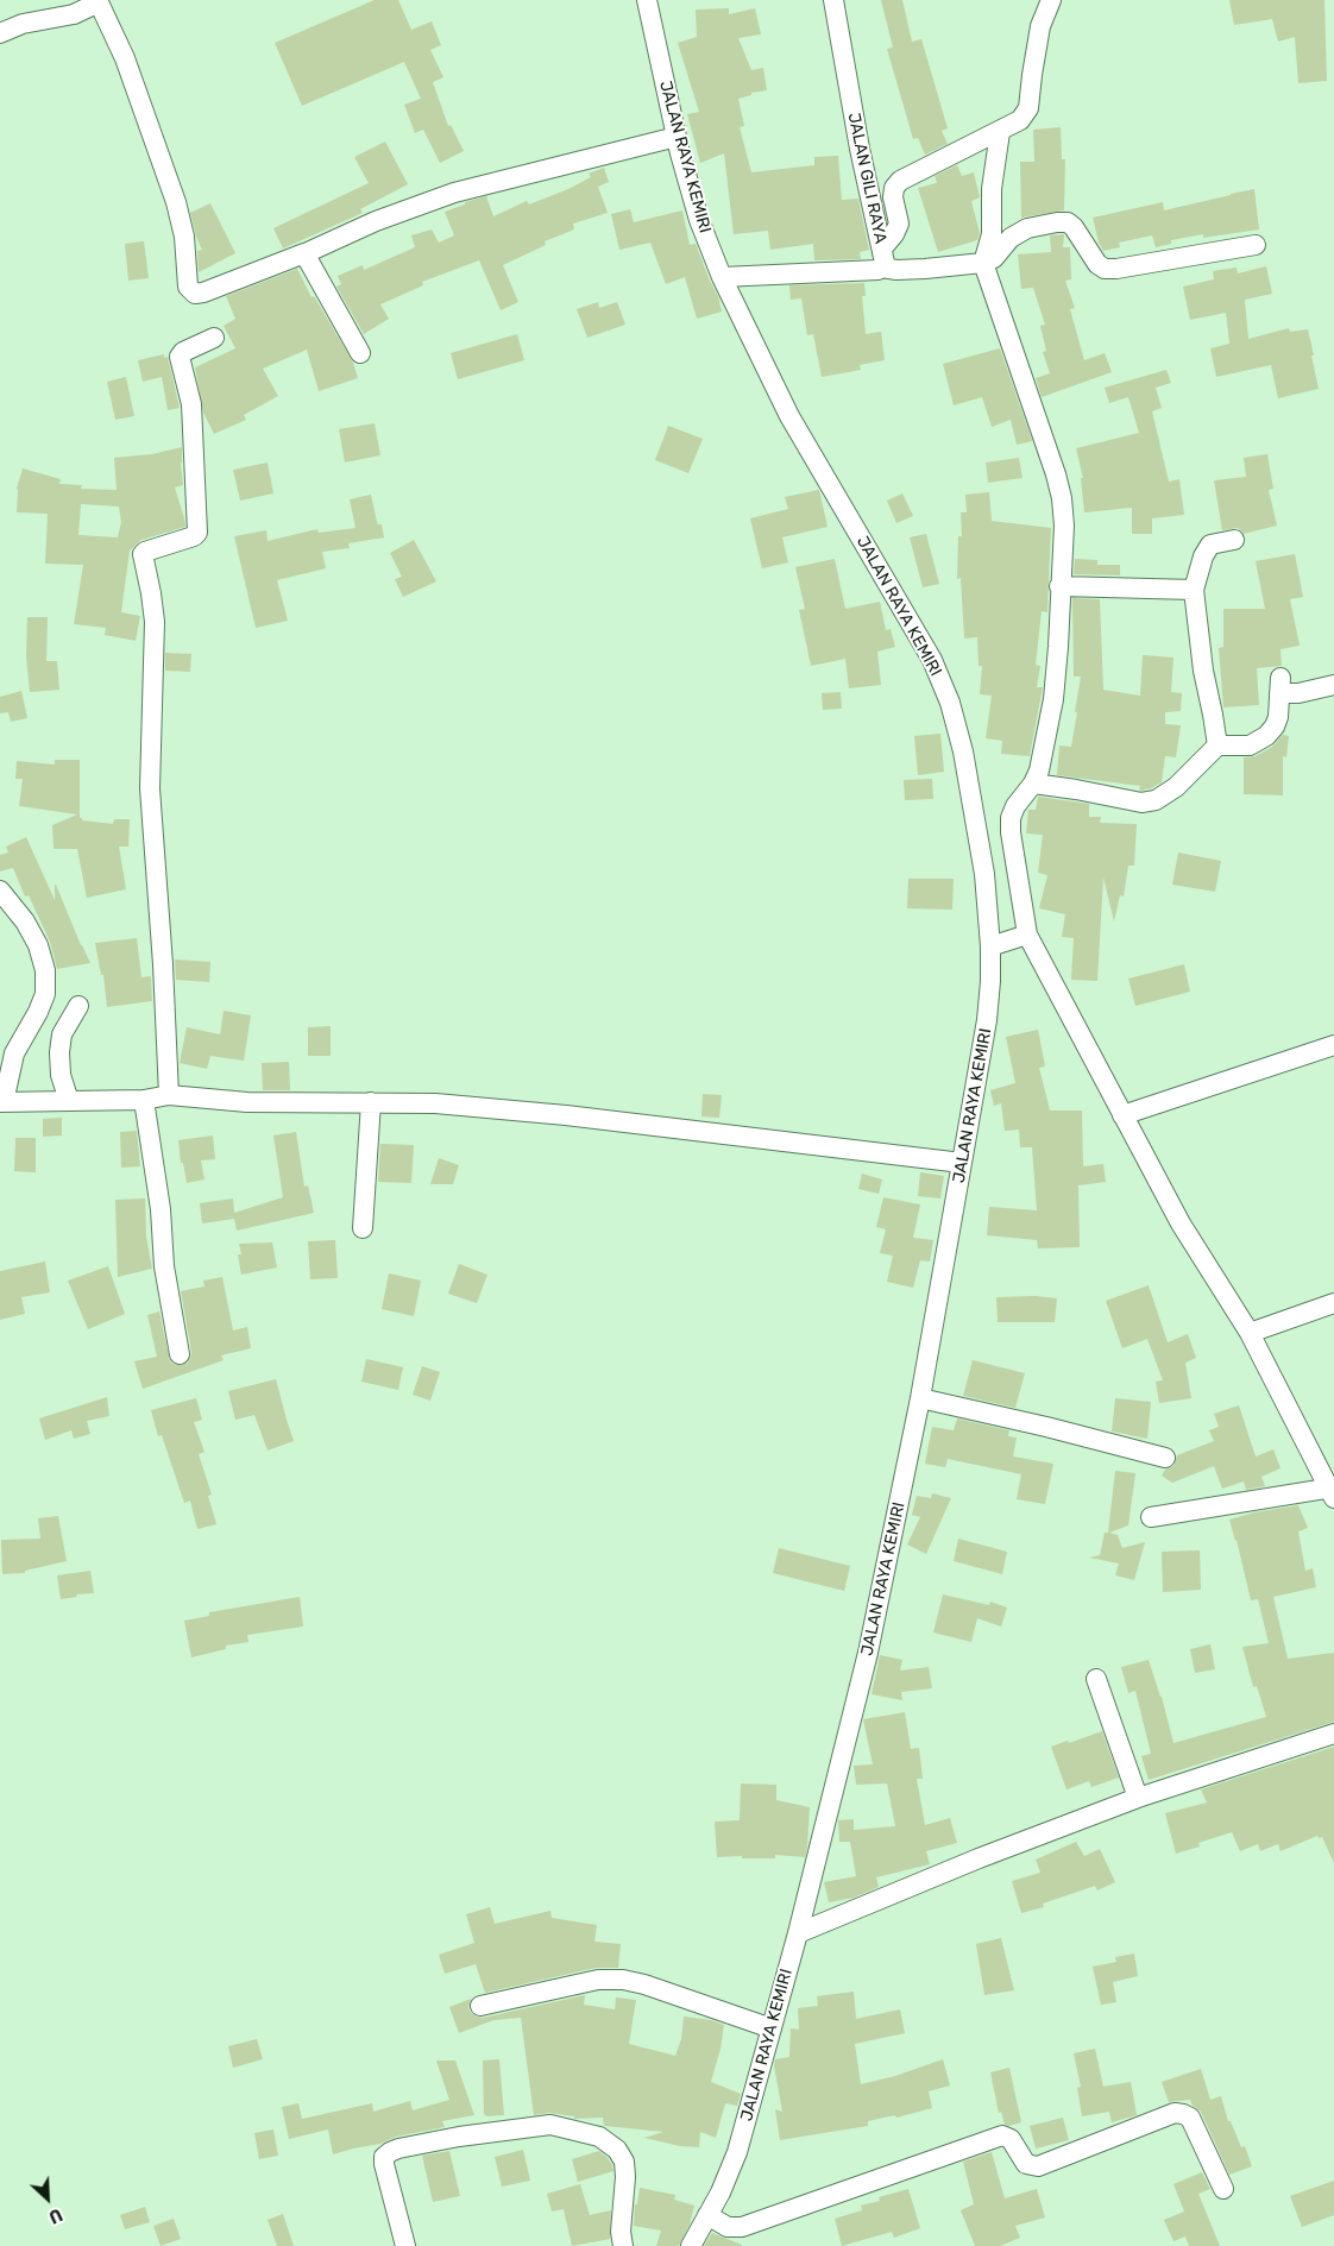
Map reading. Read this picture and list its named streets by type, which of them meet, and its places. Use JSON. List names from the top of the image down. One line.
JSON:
{"streets":{"street":["JALAN RAYA KEMIRI","JALAN GILI RAYA"]},"crossings":[["JALAN RAYA KEMIRI","JALAN GILI RAYA"]],"north":"bottom right"}
